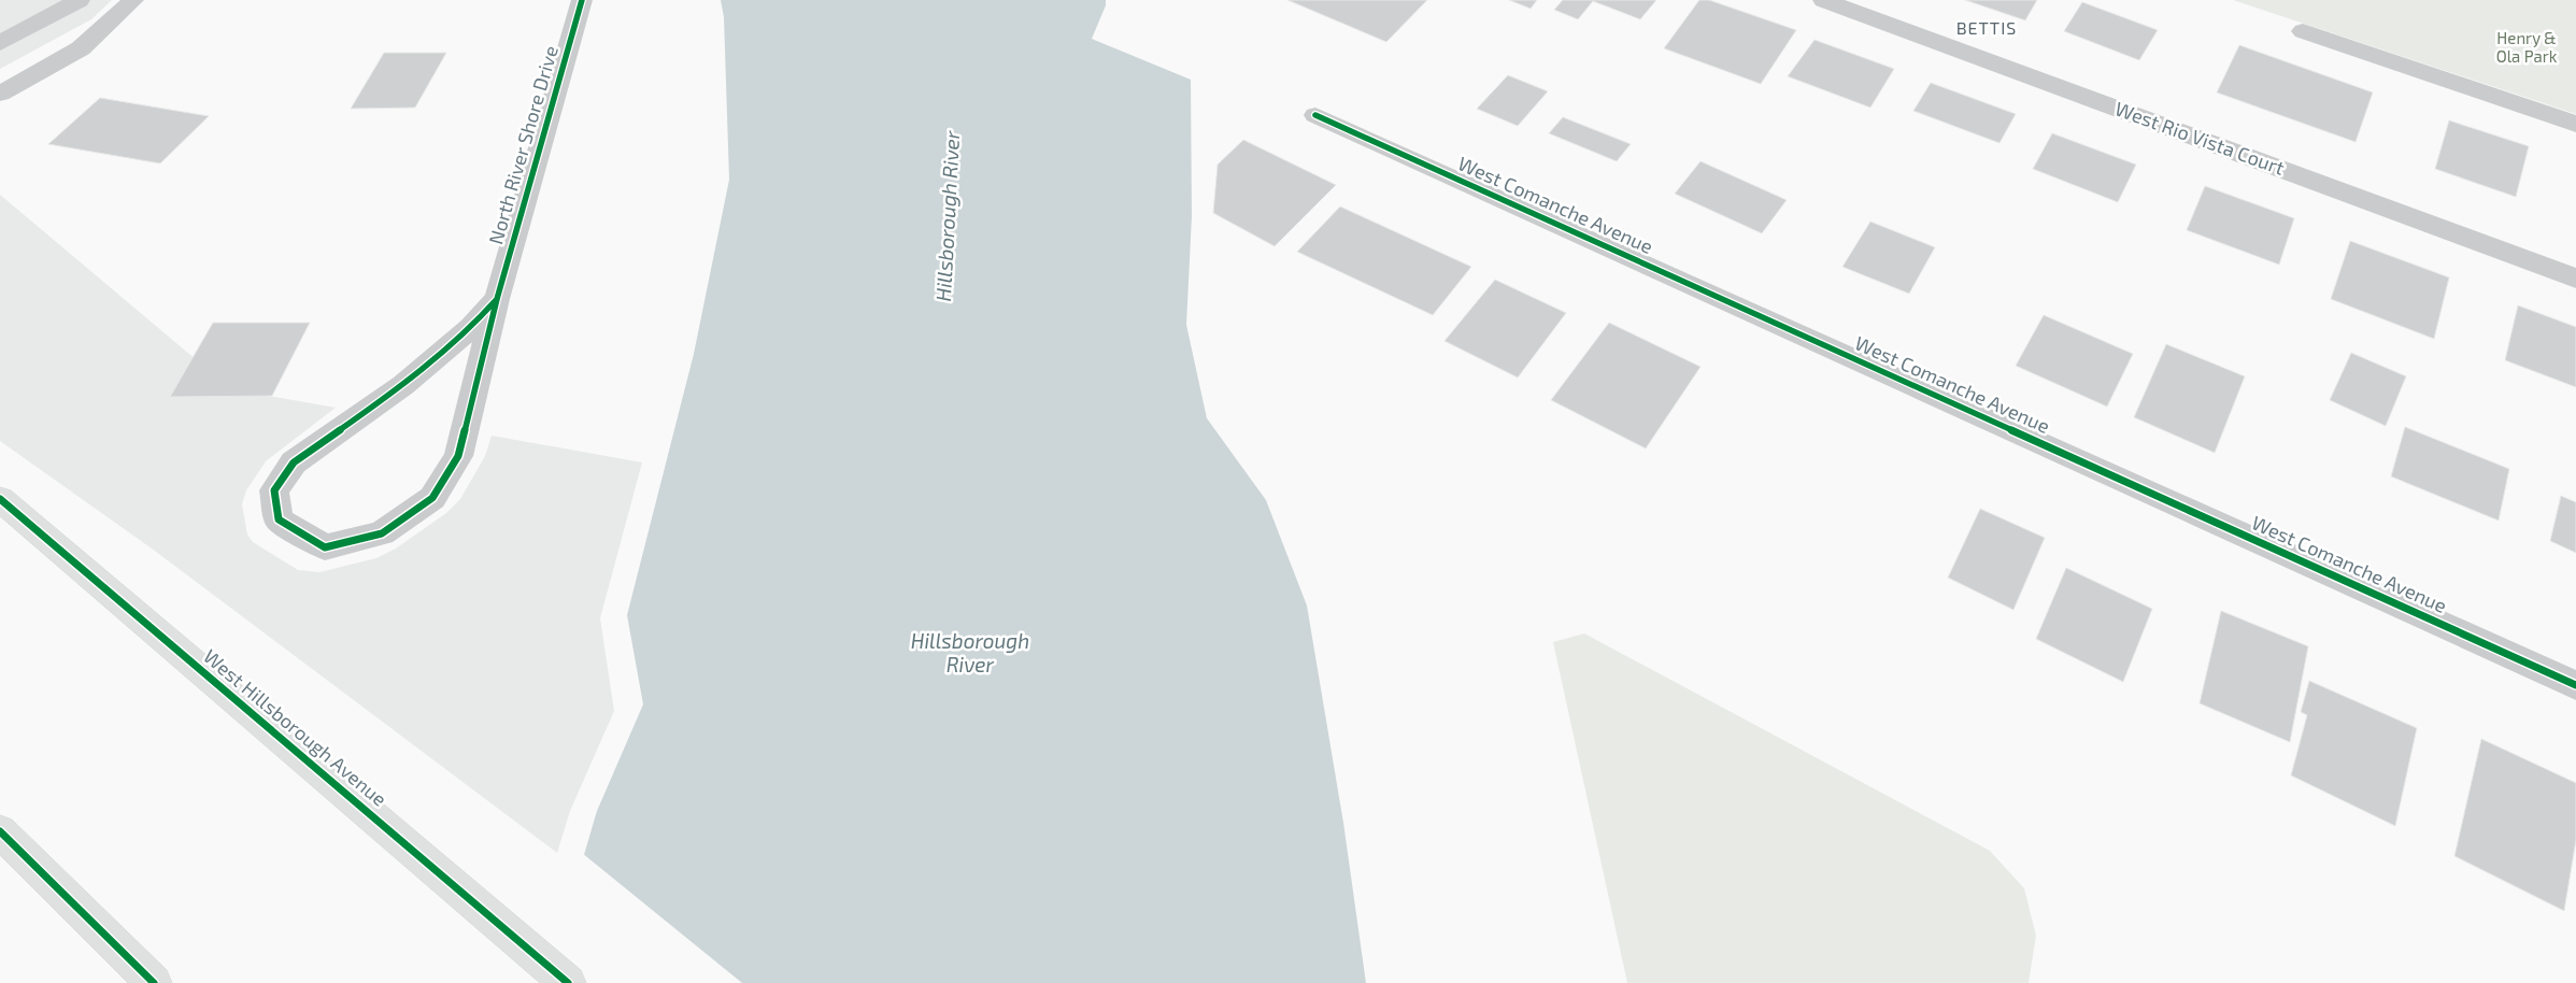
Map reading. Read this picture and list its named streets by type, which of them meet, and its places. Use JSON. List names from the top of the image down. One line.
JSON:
{"streets":{"main road":["West Hillsborough Avenue"],"street":["West Rio Vista Court","North River Shore Drive","West Comanche Avenue"]},"districts":["BETTIS"],"water":["Hillsborough River"],"parks":["Henry & Ola Park"]}
